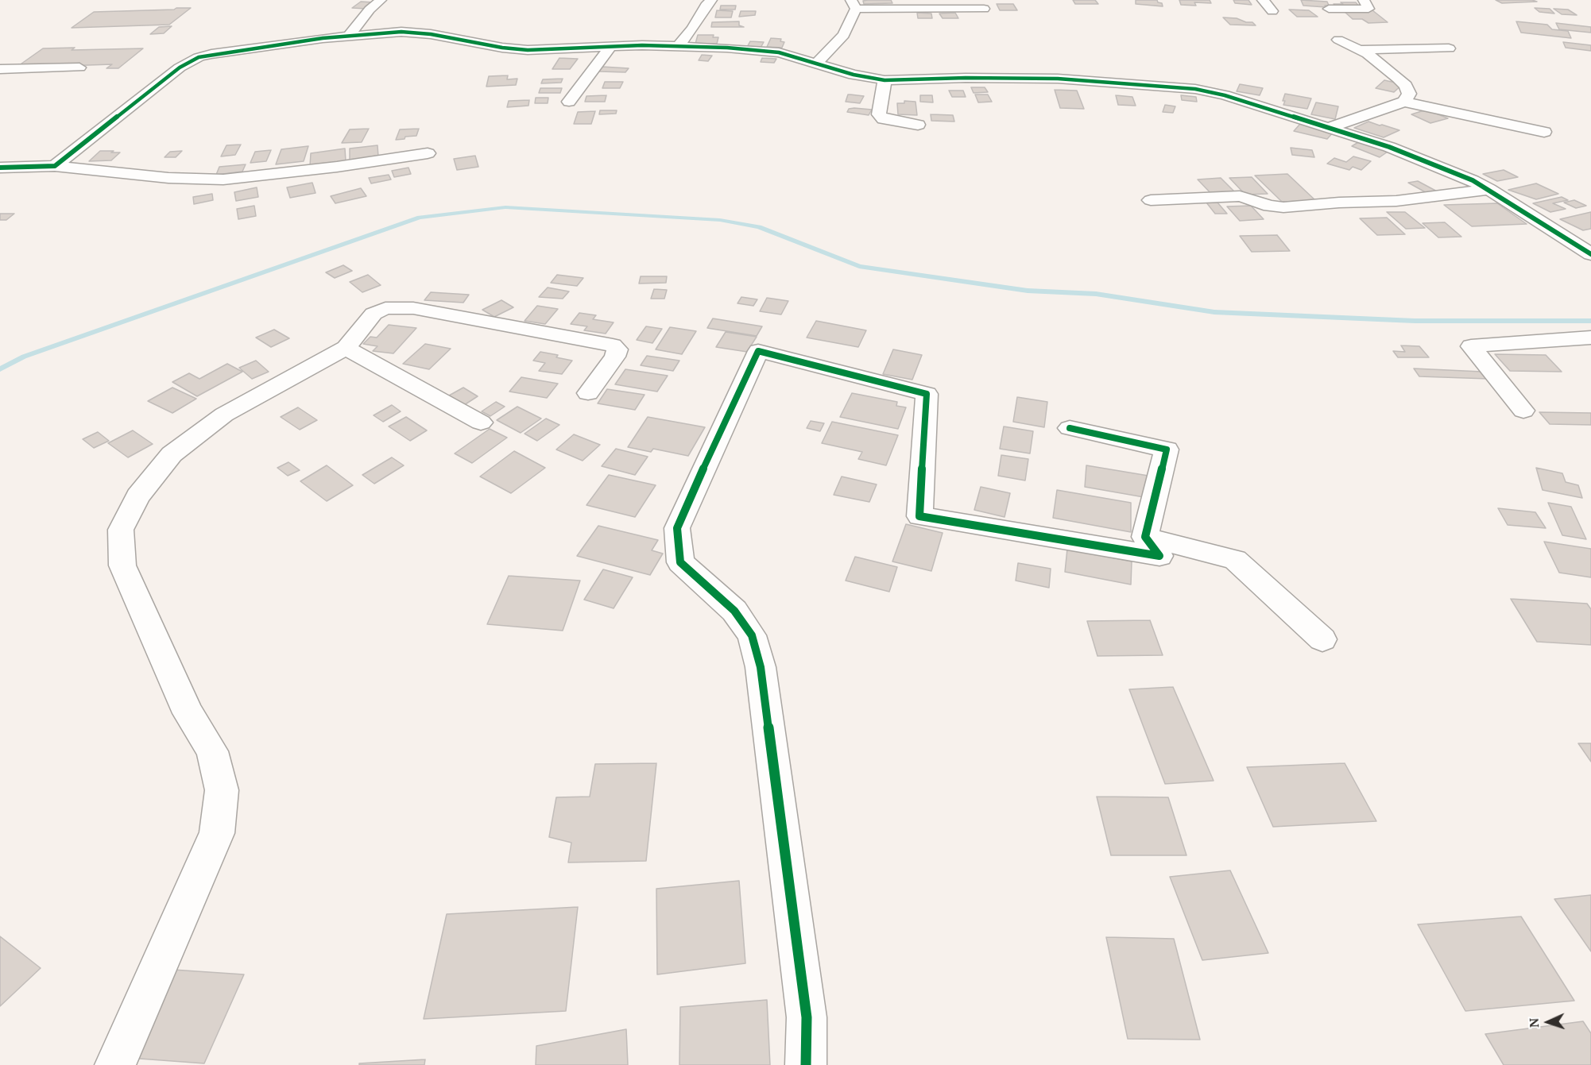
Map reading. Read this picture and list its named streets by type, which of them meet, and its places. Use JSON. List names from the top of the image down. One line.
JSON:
{"north":"left"}
